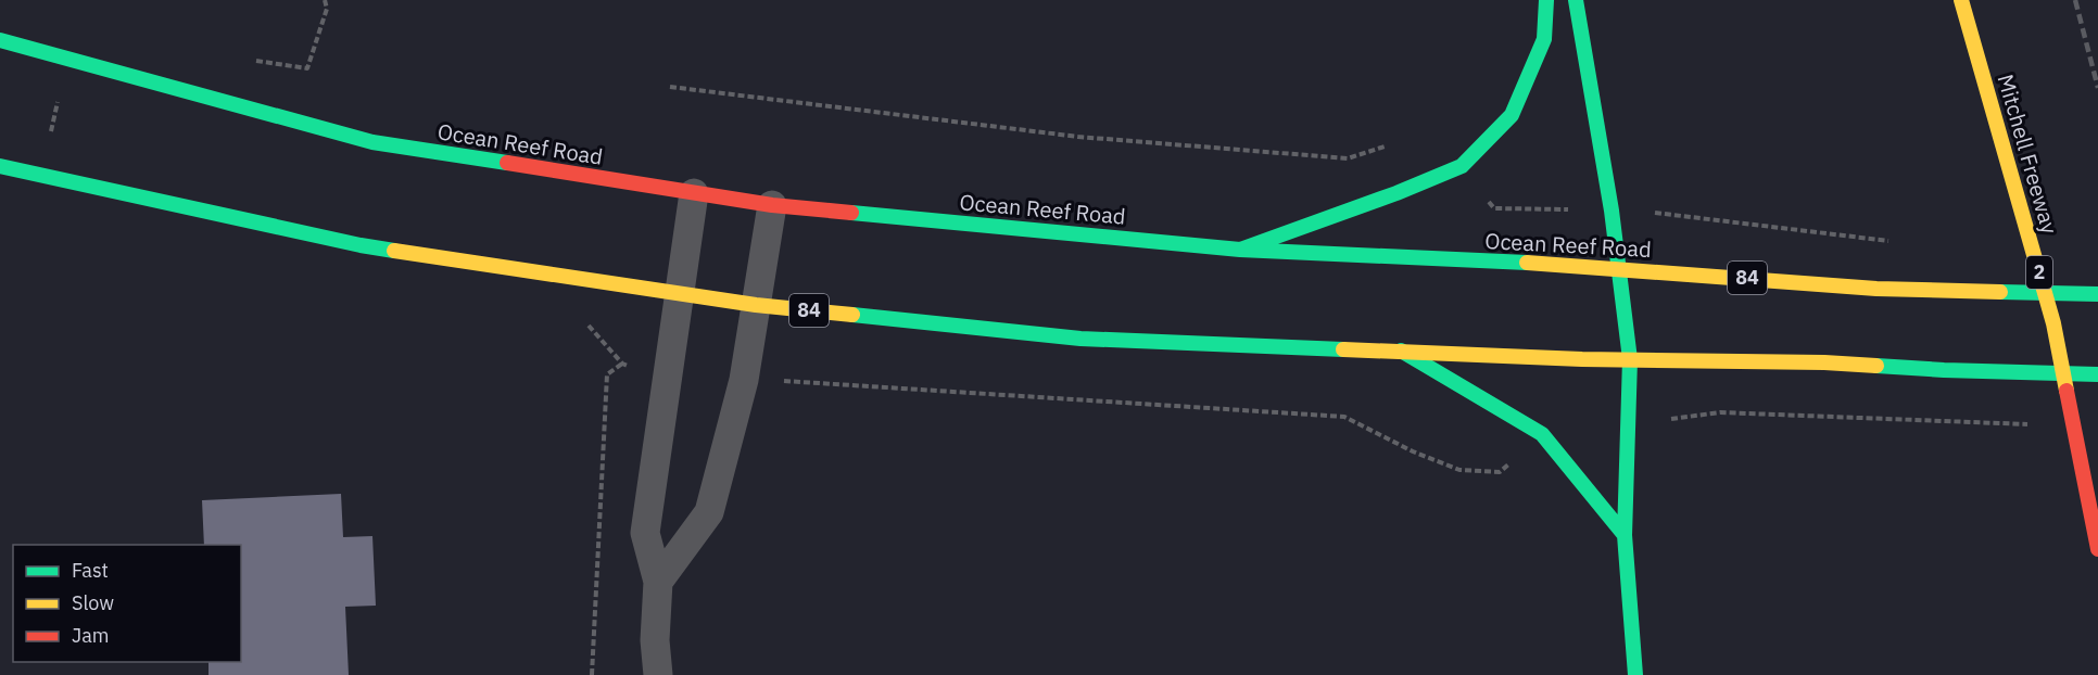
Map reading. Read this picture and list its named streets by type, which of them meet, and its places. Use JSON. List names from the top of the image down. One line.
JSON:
{"streets":{"main road":["Ocean Reef Road","Mitchell Freeway","2","84"]},"legend":["Fast","Slow","Jam"]}
